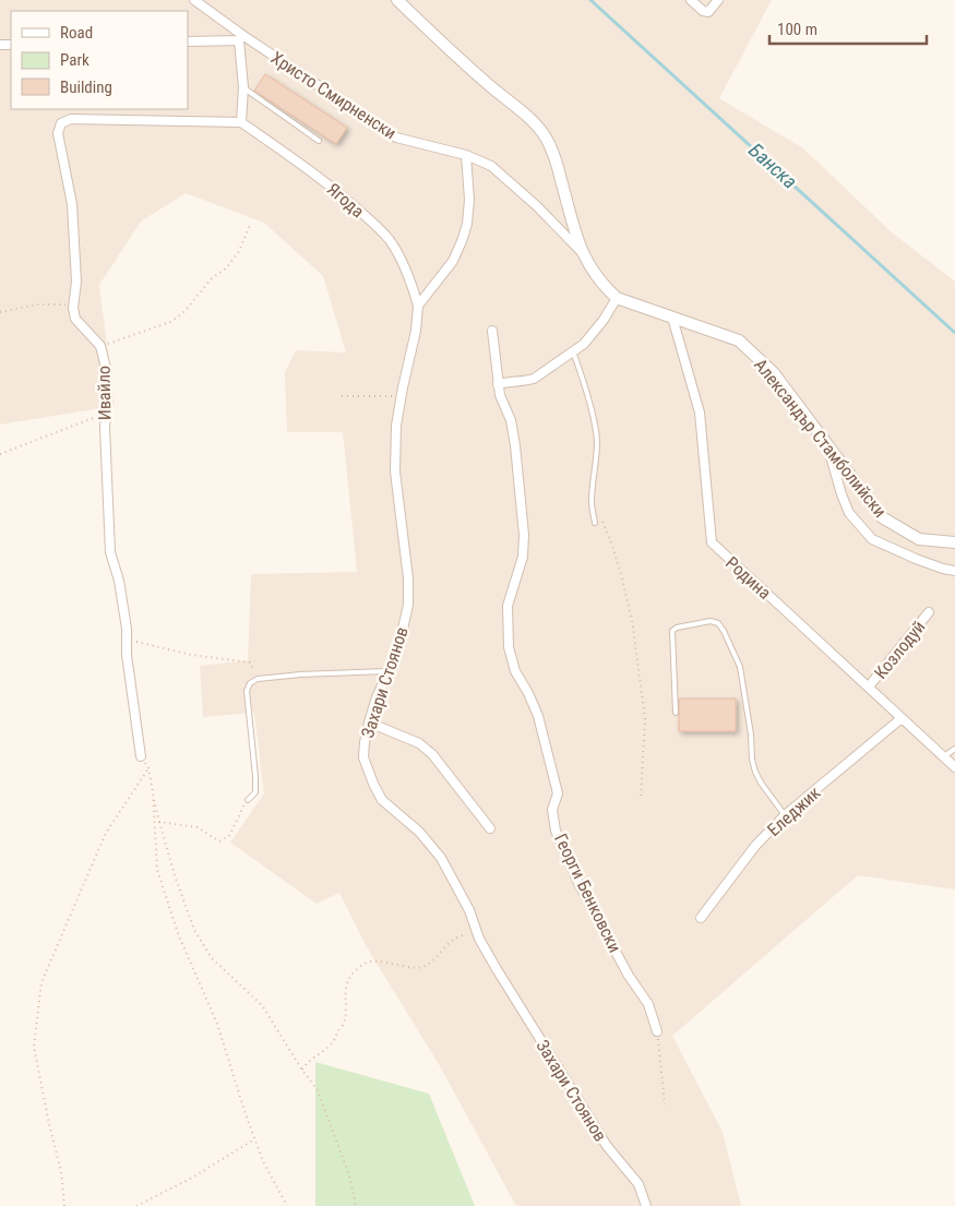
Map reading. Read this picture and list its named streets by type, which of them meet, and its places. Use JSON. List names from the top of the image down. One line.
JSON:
{"streets":{"street":["Христо Смирненски","Ягода","Ивайло","Александър Стамболийски","Родина","Козлодуй","Захари Стоянов","Еледжик","Георги Бенковски"]},"crossings":[["Христо Смирненски","Александър Стамболийски"],["Ягода","Ивайло"],["Ягода","Захари Стоянов"],["Александър Стамболийски","Родина"],["Родина","Козлодуй"],["Родина","Еледжик"]],"water":["Банска"],"legend":["Road","Park","Building"],"scale_bar":"100 m"}
